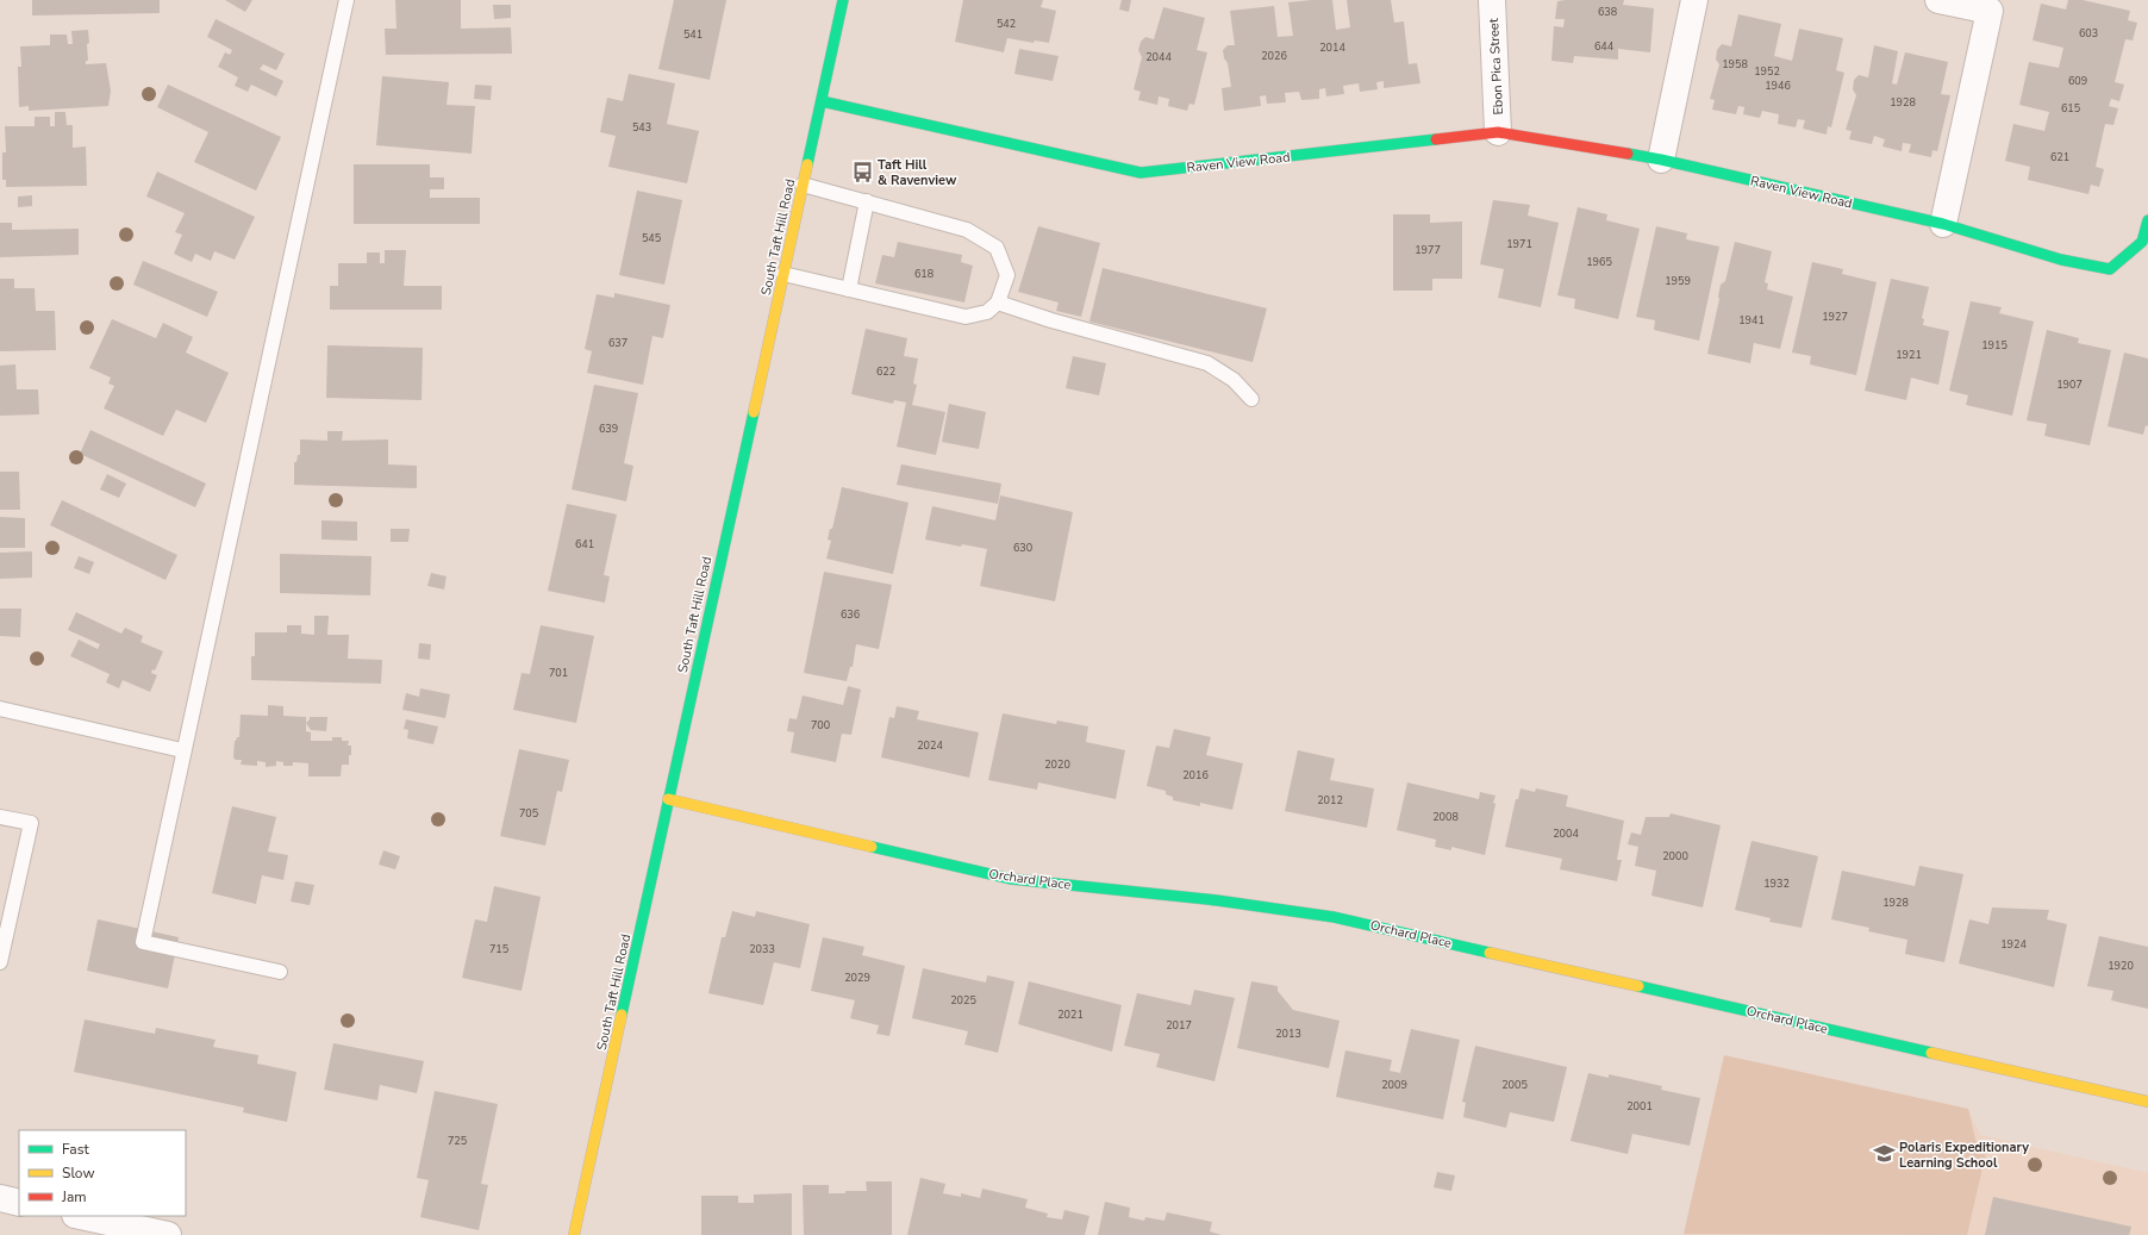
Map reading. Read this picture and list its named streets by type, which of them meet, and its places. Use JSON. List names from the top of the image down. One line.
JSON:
{"streets":{"street":["Ebon Pica Street","Raven View Road","South Taft Hill Road","Orchard Place"]},"crossings":[["Ebon Pica Street","Raven View Road"],["Raven View Road","South Taft Hill Road"],["South Taft Hill Road","Orchard Place"]],"places":{"bus stop":["Taft Hill & Ravenview"],"school or university":["Polaris Expeditionary Learning School"]},"house_numbers":["638","542","603","541","644","2014","2026","2044","1958","1952","609","1946","1928","615","543","621","545","1971","1977","1965","618","1959","1927","1941","637","1915","1921","622","1907","639","641","630","636","701","700","2024","2020","2016","2012","705","2008","2004","2000","1932","1928","1924","715","2033","1920","2029","2025","2021","2017","2013","2009","2005","2001","725"],"legend":["Fast","Slow","Jam"]}
